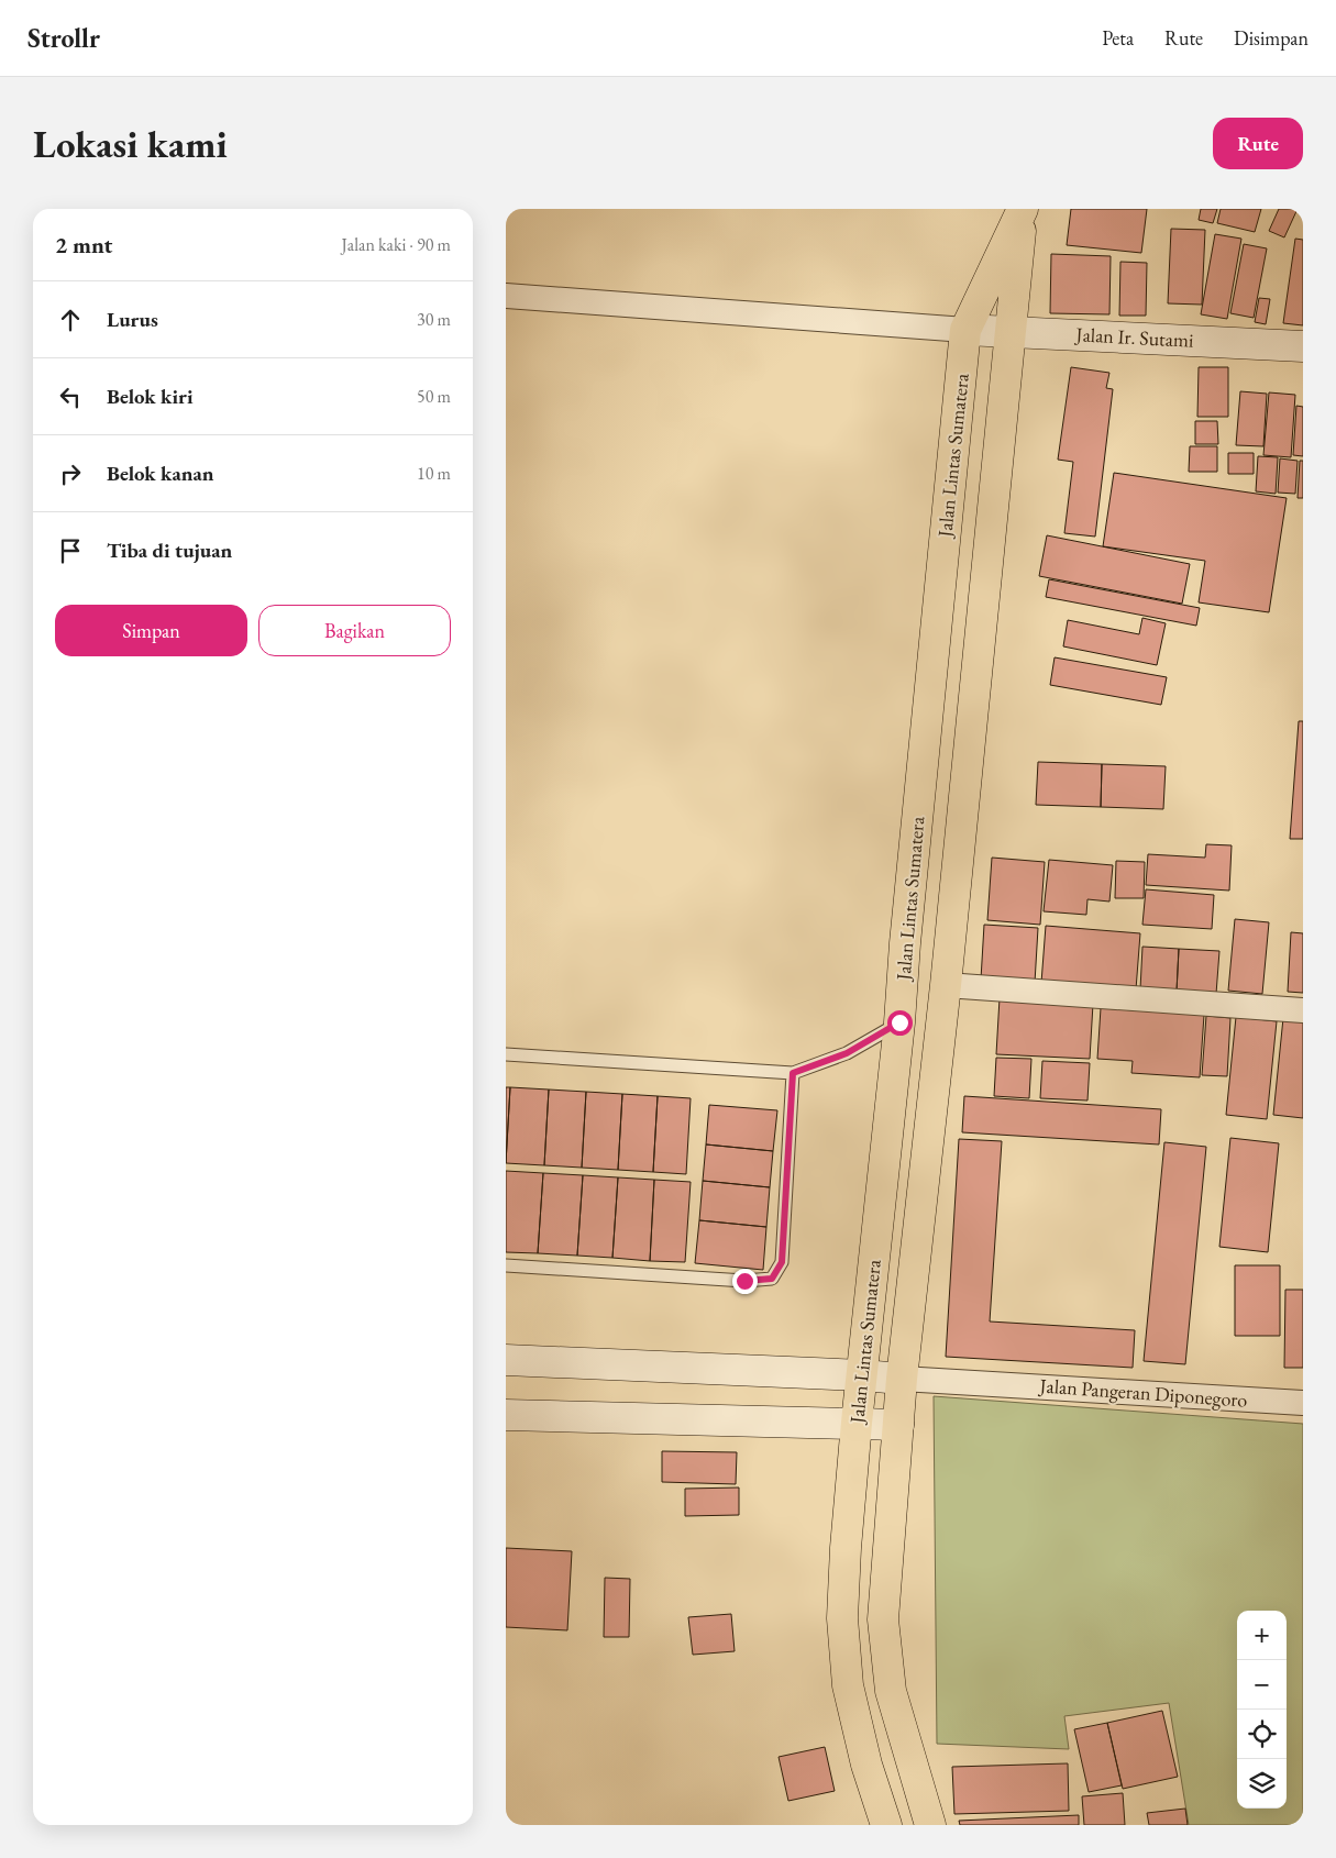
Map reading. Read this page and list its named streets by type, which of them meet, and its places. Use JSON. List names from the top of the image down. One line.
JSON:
{"streets":{"highway":["Jalan Lintas Sumatera"],"street":["Jalan Ir. Sutami","Jalan Pangeran Diponegoro"]},"crossings":[["Jalan Ir. Sutami","Jalan Lintas Sumatera"]],"page":{"header":"Strollr","nav":["Peta","Rute","Disimpan"],"buttons":["Rute",["Simpan","Bagikan"]],"title":"Lokasi kami","heading":["2 mnt","Jalan kaki · 90 m"],"list":[["Lurus","30 m"],["Belok kiri","50 m"],["Belok kanan","10 m"],"Tiba di tujuan"],"map_buttons":["+","−"]}}
